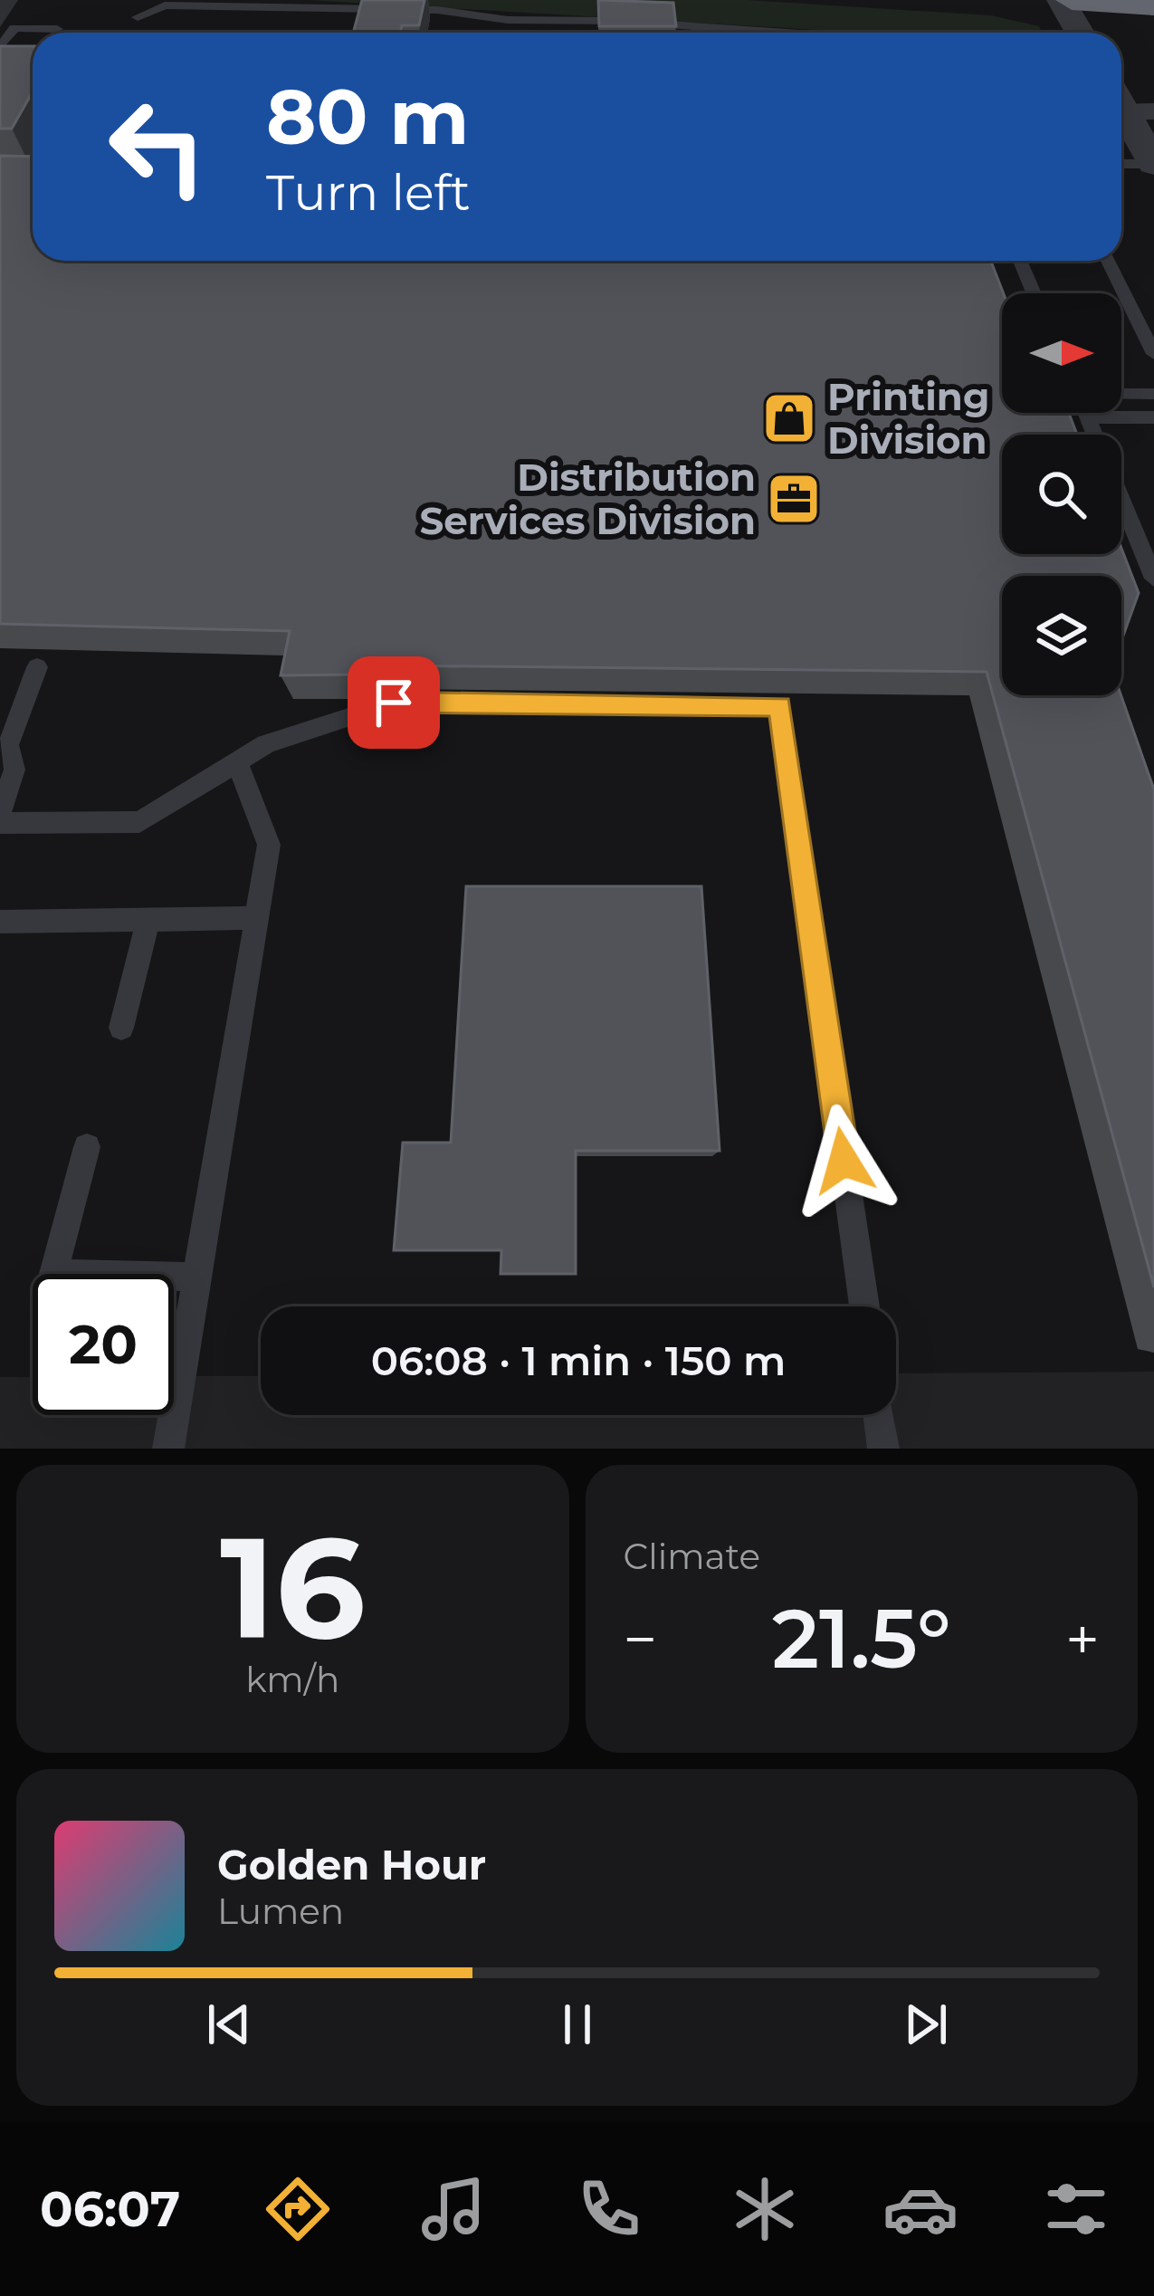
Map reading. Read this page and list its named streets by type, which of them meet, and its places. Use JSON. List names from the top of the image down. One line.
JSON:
{"places":{"shop":["Printing Division"],"office":["Distribution Services Division"]},"north":"right","page":{"turn":["80 m","Turn left"],"limit":"20","trip":"06:08 · 1 min · 150 m","tile":[["16","km/h"],"Climate"],"heat":["−","21.5°","+"],"song":["Golden Hour","Lumen"],"tabs":"06:07"}}
